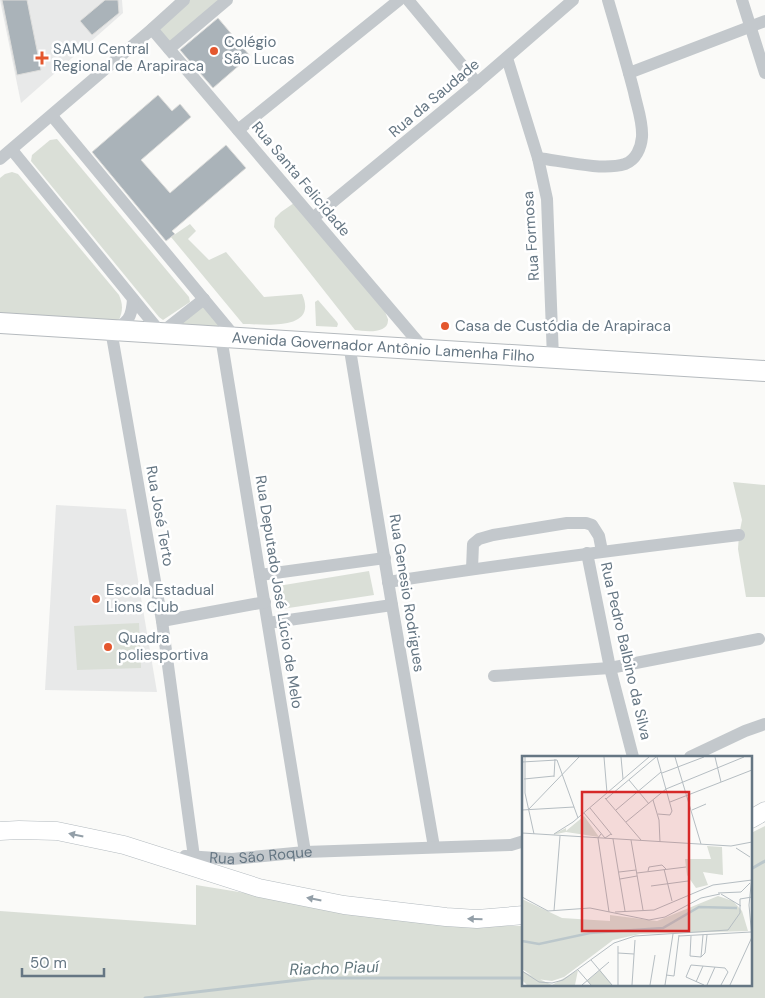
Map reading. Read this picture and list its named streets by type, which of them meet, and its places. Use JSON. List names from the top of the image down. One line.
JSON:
{"streets":{"main road":["Avenida Governador Antônio Lamenha Filho","Rua São Roque"],"street":["Rua da Saudade","Rua Santa Felicidade","Rua Formosa","Rua José Terto","Rua Deputado José Lúcio de Melo","Rua Genesio Rodrigues","Rua Pedro Balbino da Silva"]},"crossings":[["Rua da Saudade","Rua Santa Felicidade"],["Rua da Saudade","Rua Formosa"],["Rua Santa Felicidade","Avenida Governador Antônio Lamenha Filho"],["Rua Formosa","Avenida Governador Antônio Lamenha Filho"],["Avenida Governador Antônio Lamenha Filho","Rua José Terto"],["Avenida Governador Antônio Lamenha Filho","Rua Deputado José Lúcio de Melo"],["Avenida Governador Antônio Lamenha Filho","Rua Genesio Rodrigues"],["Rua José Terto","Rua São Roque"],["Rua Deputado José Lúcio de Melo","Rua São Roque"],["Rua Genesio Rodrigues","Rua São Roque"]],"water":["Riacho Piauí"],"places":{"other":["Colégio São Lucas","Casa de Custódia de Arapiraca","Escola Estadual Lions Club","Quadra poliesportiva"],"health":["SAMU Central Regional de Arapiraca"]},"scale_bar":"50 m"}
